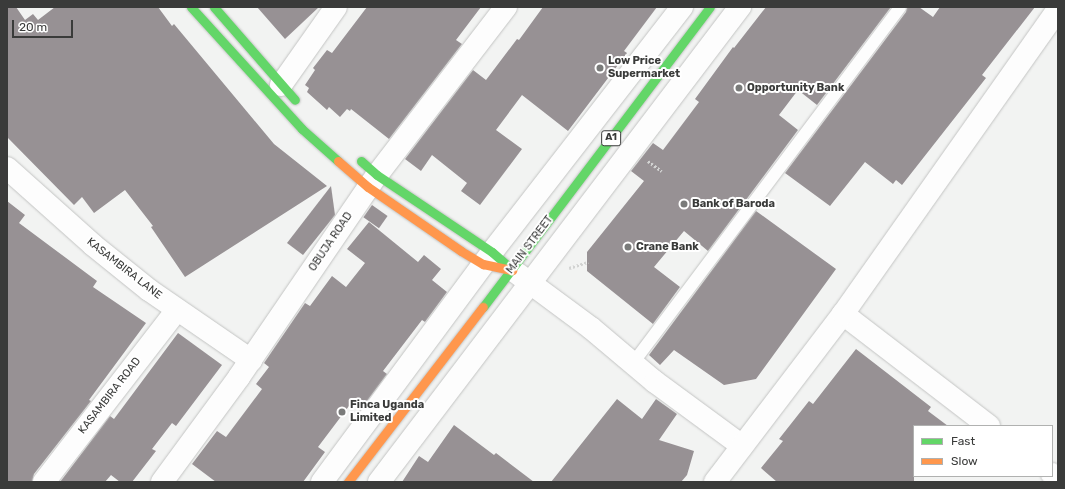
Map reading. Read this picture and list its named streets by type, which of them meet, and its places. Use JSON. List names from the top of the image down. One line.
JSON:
{"streets":{"main road":["A1","MAIN STREET"],"street":["OBUJA ROAD","KASAMBIRA LANE","KASAMBIRA ROAD"]},"crossings":[["OBUJA ROAD","KASAMBIRA LANE"],["KASAMBIRA LANE","KASAMBIRA ROAD"]],"places":["Low Price Supermarket","Opportunity Bank","Bank of Baroda","Crane Bank","Finca Uganda Limited"],"legend":["Fast","Slow"],"scale_bar":"20 m"}
